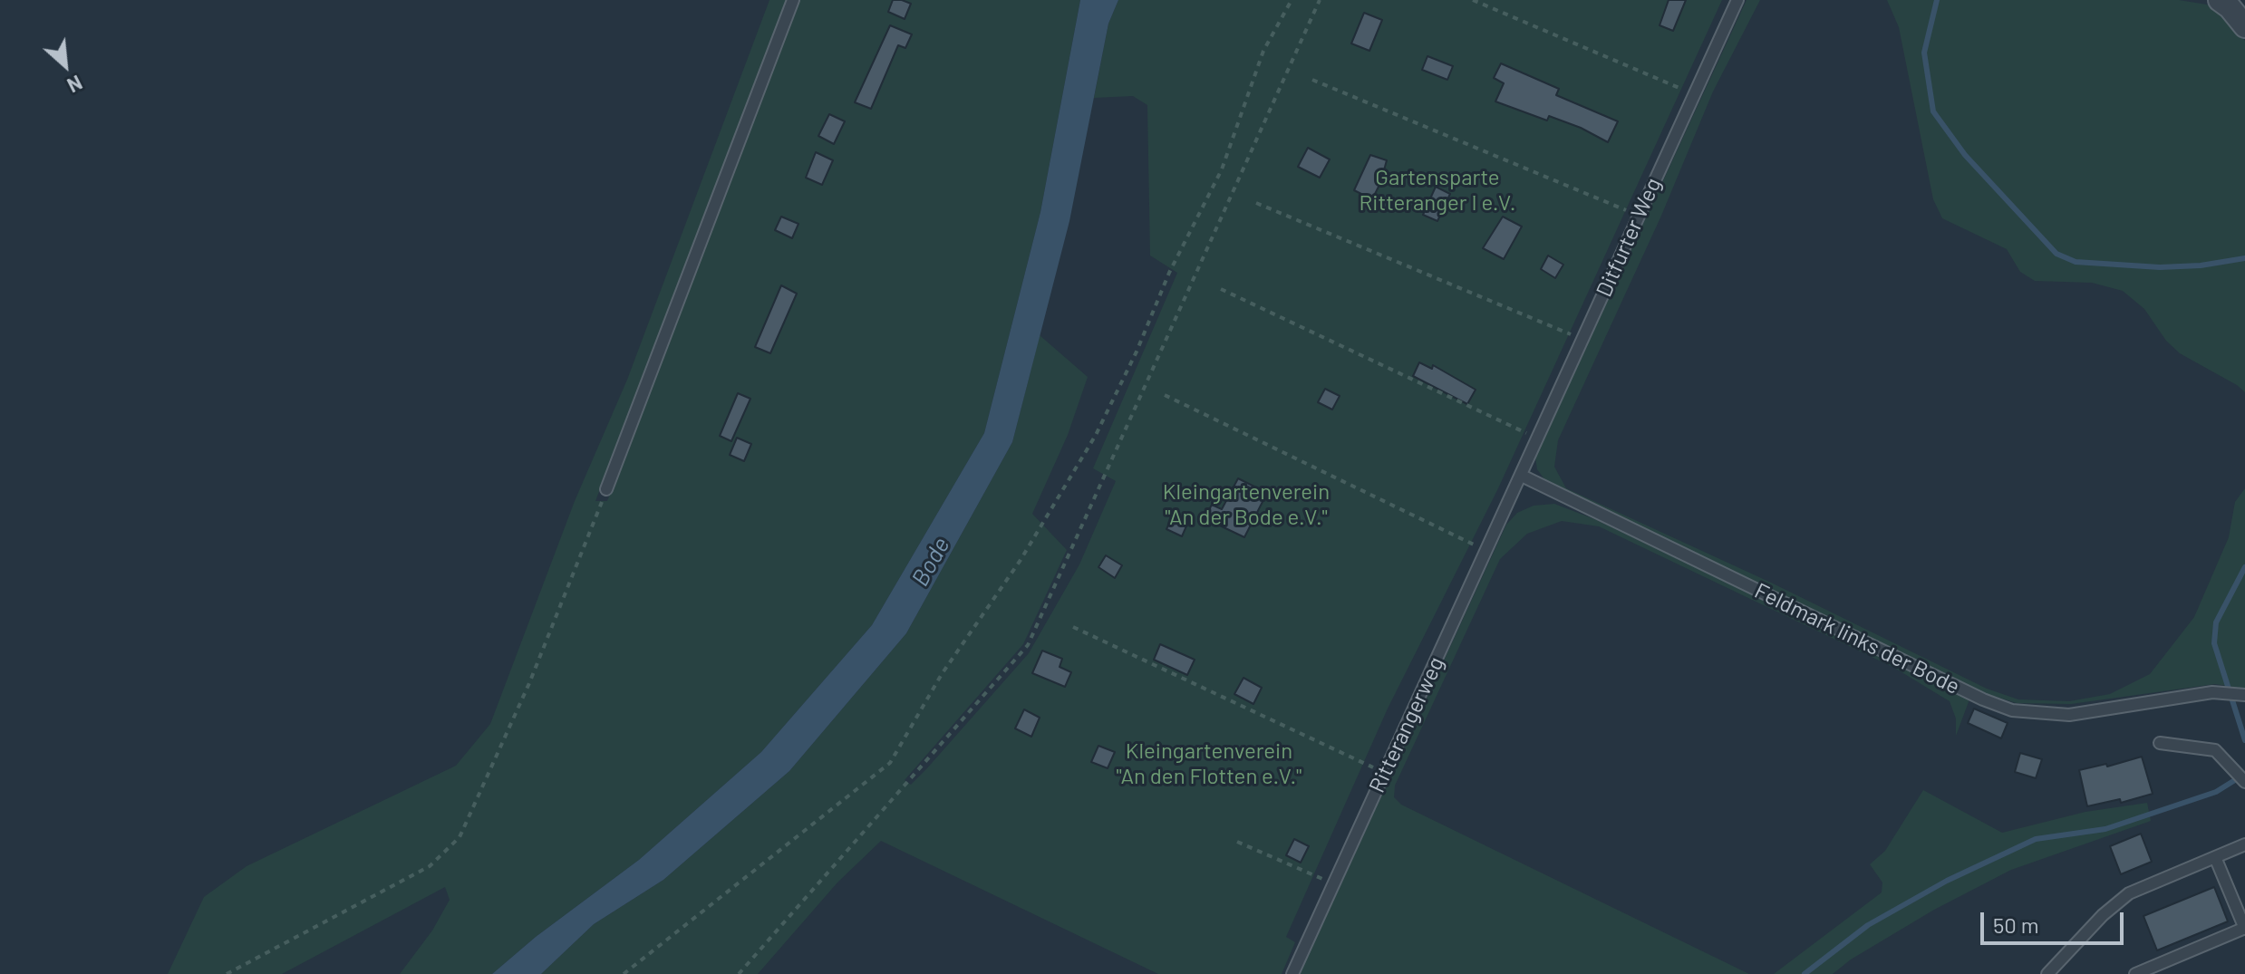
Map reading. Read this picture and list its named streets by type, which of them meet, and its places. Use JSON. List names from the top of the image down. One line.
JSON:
{"streets":{"lane":["Ditfurter Weg","Feldmark links der Bode","Ritterangerweg"]},"crossings":[["Ditfurter Weg","Feldmark links der Bode"],["Ditfurter Weg","Ritterangerweg"],["Feldmark links der Bode","Ritterangerweg"]],"water":["Bode"],"parks":["Gartensparte Ritteranger I e.V.","Kleingartenverein \"An der Bode e.V.\"","Kleingartenverein \"An den Flotten e.V.\""],"scale_bar":"50 m","north":"bottom right"}
